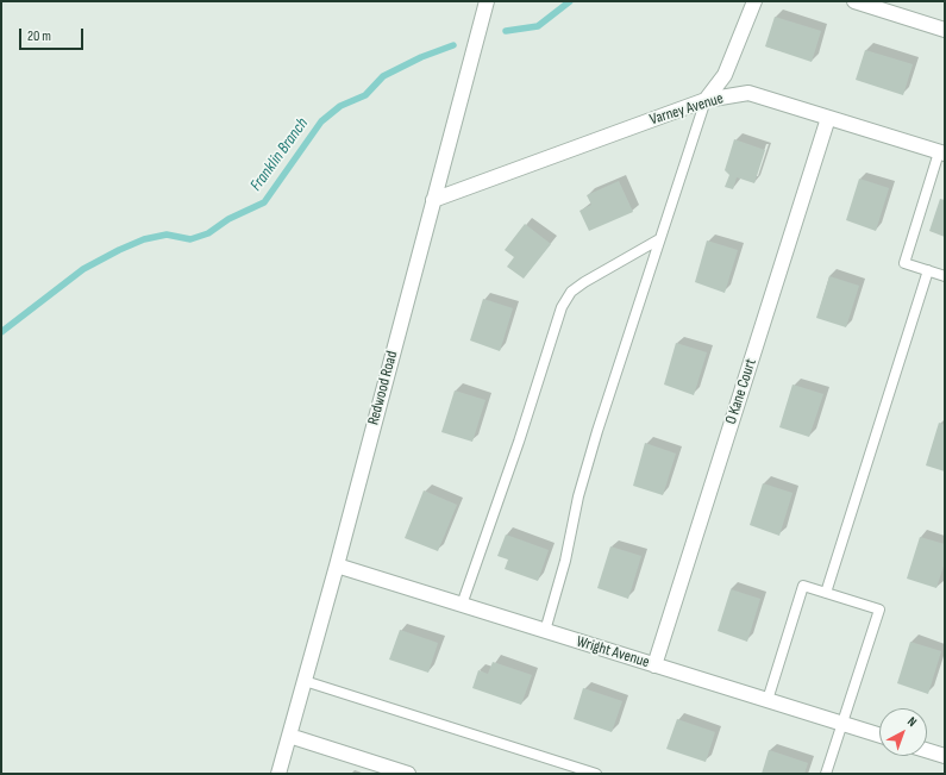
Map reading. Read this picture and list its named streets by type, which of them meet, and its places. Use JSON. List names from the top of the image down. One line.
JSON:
{"streets":{"street":["Varney Avenue","Redwood Road","O Kane Court","Wright Avenue"]},"crossings":[["Varney Avenue","Redwood Road"],["Varney Avenue","O Kane Court"],["Redwood Road","Wright Avenue"],["O Kane Court","Wright Avenue"]],"water":["Franklin Branch"],"scale_bar":"20 m","north":"top right"}
